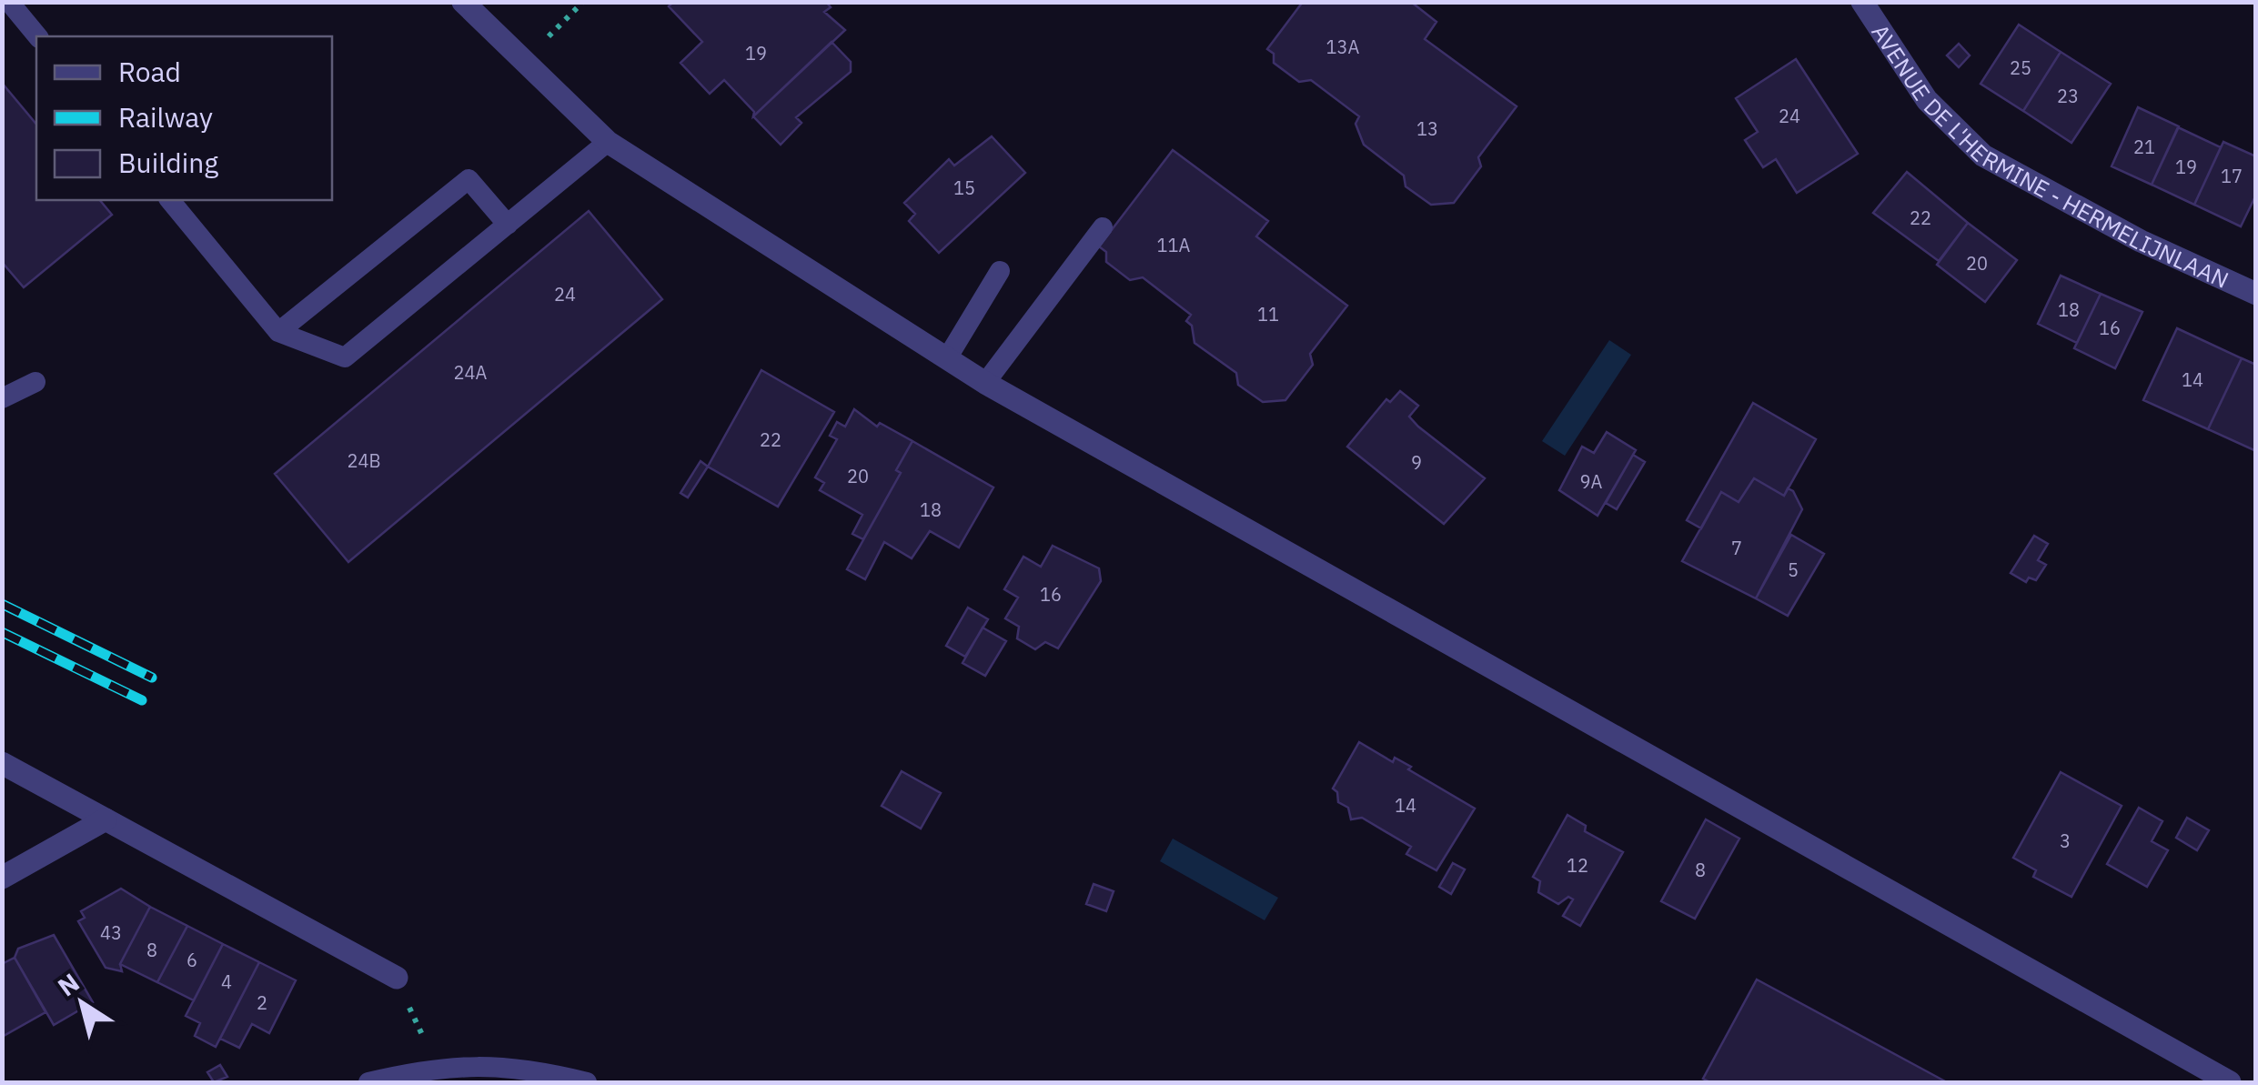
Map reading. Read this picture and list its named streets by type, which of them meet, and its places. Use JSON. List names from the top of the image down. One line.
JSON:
{"streets":{"street":["AVENUE DE L'HERMINE - HERMELIJNLAAN"]},"house_numbers":["13A","19","25","23","24","13","21","19","17","15","22","11A","20","24","18","11","16","24A","14","22","24B","9","20","9A","18","7","5","16","14","3","12","8","43","8","6","4","2"],"legend":["Road","Railway","Building"],"north":"top left"}
